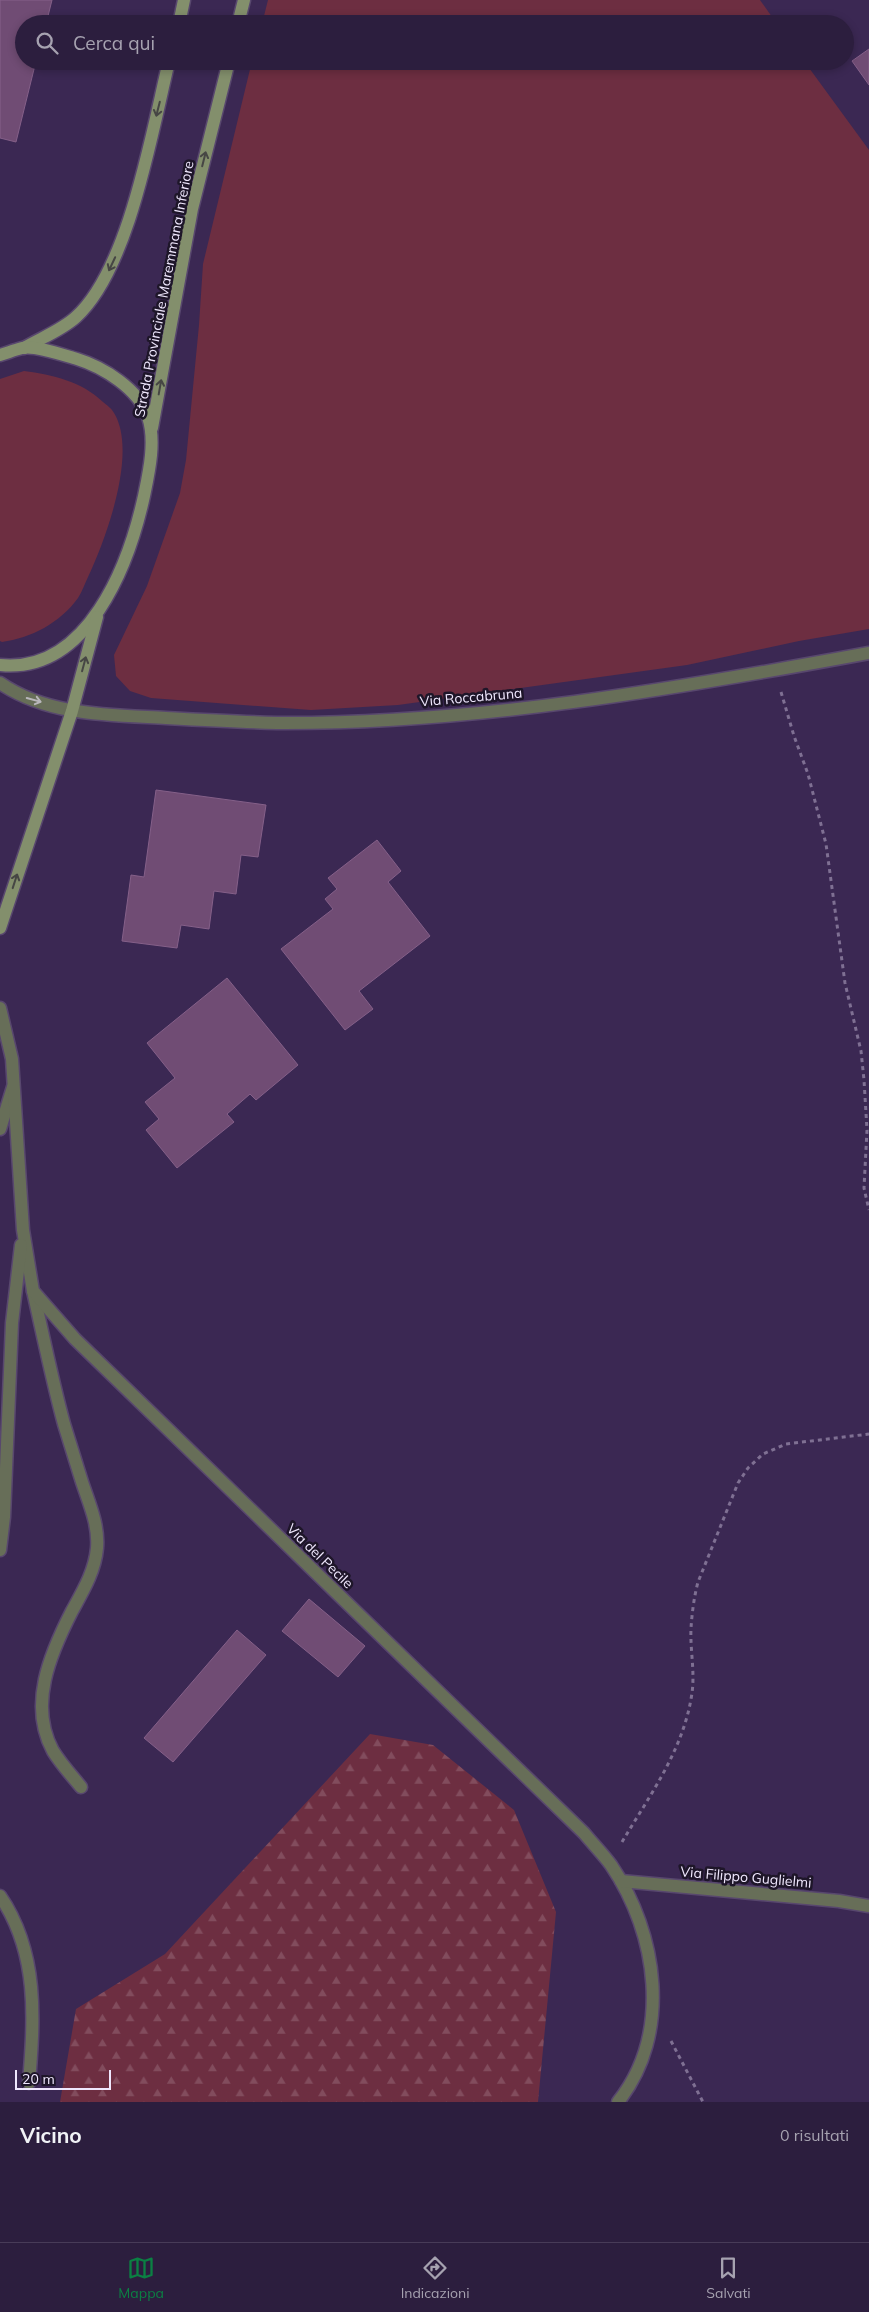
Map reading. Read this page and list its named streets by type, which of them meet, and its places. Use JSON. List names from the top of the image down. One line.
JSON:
{"streets":{"main road":["Strada Provinciale Maremmana Inferiore"],"street":["Via Roccabruna","Via del Pecile","Via Filippo Guglielmi"]},"crossings":[["Via del Pecile","Via Filippo Guglielmi"]],"scale_bar":"20 m","page":{"search":"Cerca qui","scale":"20 m","heading":["Vicino","0 risultati"],"nav":["Mappa","Indicazioni","Salvati"]}}
